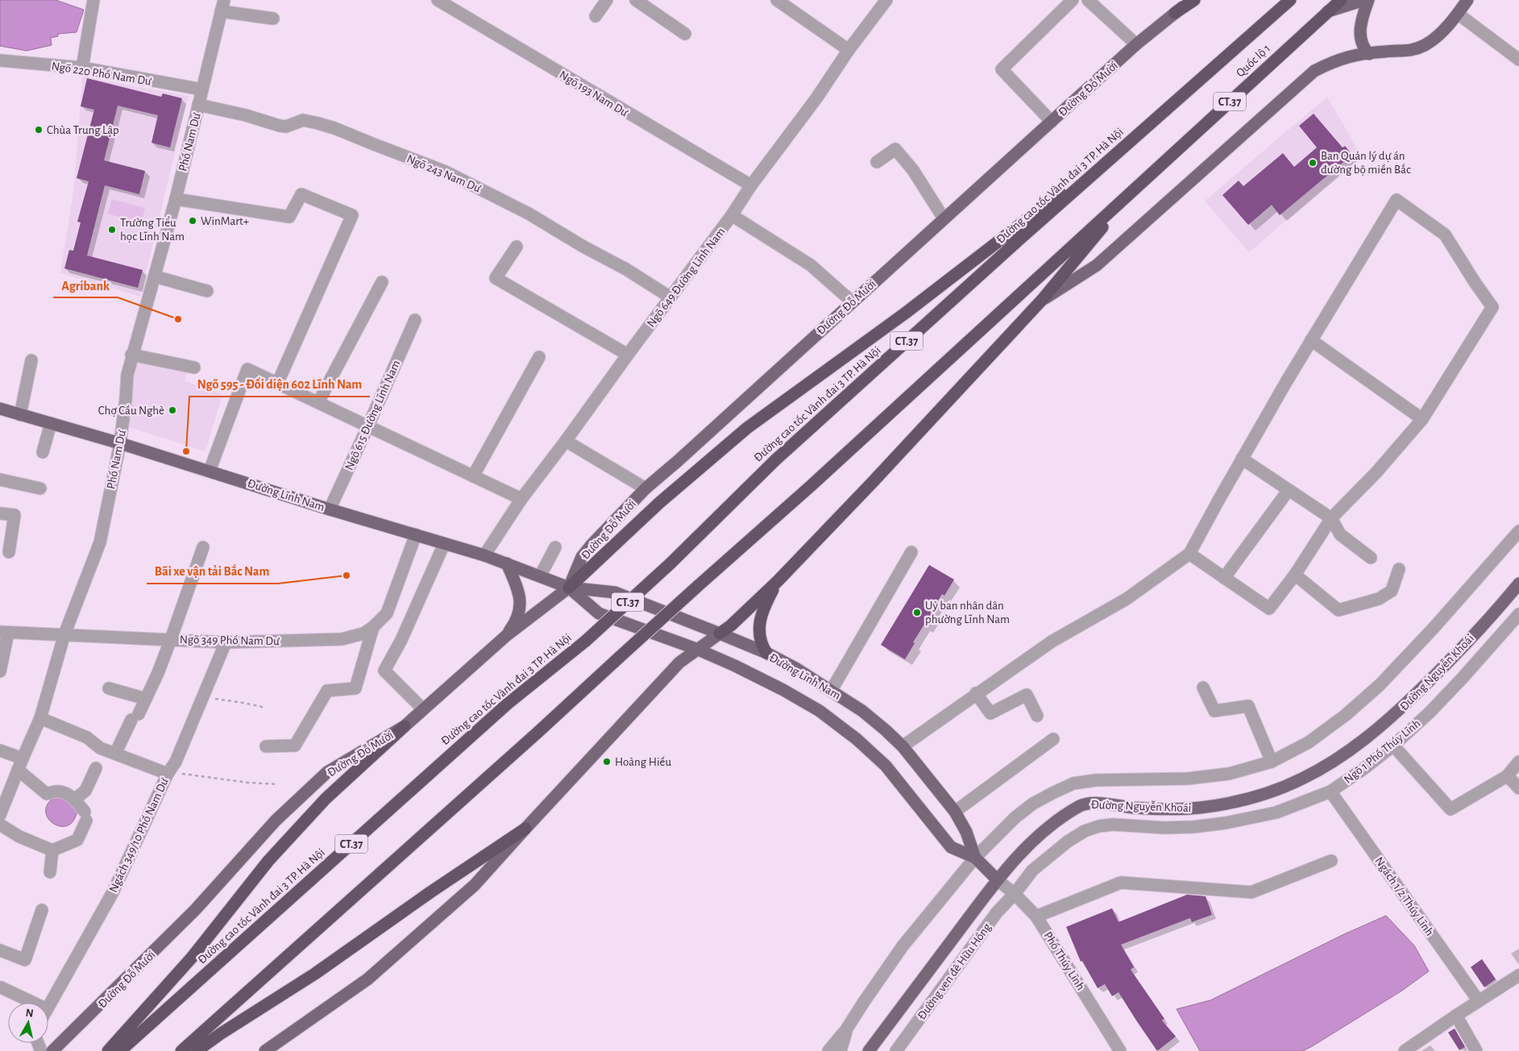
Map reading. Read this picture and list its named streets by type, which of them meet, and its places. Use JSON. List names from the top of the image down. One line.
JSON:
{"streets":{"highway":["Quốc lộ 1","CT.37","Đường cao tốc Vành đai 3 TP. Hà Nội"],"main road":["Đường Đỗ Mười","Đường Lĩnh Nam","Đường Nguyễn Khoái"],"street":["Ngõ 220 Phố Nam Dư","Ngõ 193 Nam Dư","Phố Nam Dư","Ngõ 243 Nam Dư","Ngõ 649 Đường Lĩnh Nam","Ngõ 615 Đường Lĩnh Nam","Ngõ 349 Phố Nam Dư","Ngõ 1 Phố Thúy Lĩnh","Ngách 349/10 Phố Nam Dư","Ngách 1/2 Thúy Lĩnh","Phố Thúy Lĩnh","Đường ven đê Hữu Hồng"]},"crossings":[["Quốc lộ 1","CT.37"],["Quốc lộ 1","Đường cao tốc Vành đai 3 TP. Hà Nội"],["Ngõ 220 Phố Nam Dư","Phố Nam Dư"],["Đường Đỗ Mười","Đường Lĩnh Nam"],["Ngõ 193 Nam Dư","Ngõ 649 Đường Lĩnh Nam"],["Phố Nam Dư","Ngõ 243 Nam Dư"],["Phố Nam Dư","Đường Lĩnh Nam"],["Phố Nam Dư","Ngõ 349 Phố Nam Dư"],["Ngõ 243 Nam Dư","Ngõ 649 Đường Lĩnh Nam"],["Ngõ 649 Đường Lĩnh Nam","Đường Lĩnh Nam"],["Ngõ 615 Đường Lĩnh Nam","Đường Lĩnh Nam"],["Đường Lĩnh Nam","Ngõ 349 Phố Nam Dư"],["Đường Lĩnh Nam","Đường Nguyễn Khoái"],["Đường Lĩnh Nam","Phố Thúy Lĩnh"],["Ngõ 349 Phố Nam Dư","Ngách 349/10 Phố Nam Dư"],["Đường Nguyễn Khoái","Phố Thúy Lĩnh"],["Ngõ 1 Phố Thúy Lĩnh","Ngách 1/2 Thúy Lĩnh"],["Ngõ 1 Phố Thúy Lĩnh","Phố Thúy Lĩnh"],["Ngõ 1 Phố Thúy Lĩnh","Đường ven đê Hữu Hồng"],["Phố Thúy Lĩnh","Đường ven đê Hữu Hồng"]],"places":["Chùa Trung Lập","Ban Quản lý dự án đường bộ miền Bắc","WinMart+","Trường Tiểu học Lĩnh Nam","Agribank","Chợ Cầu Nghè","Ngõ 595 - Đối diện 602 Lĩnh Nam","Bãi xe vận tải Bắc Nam","Uỷ ban nhân dân phường Lĩnh Nam","Hoàng Hiếu"],"north":"top"}
